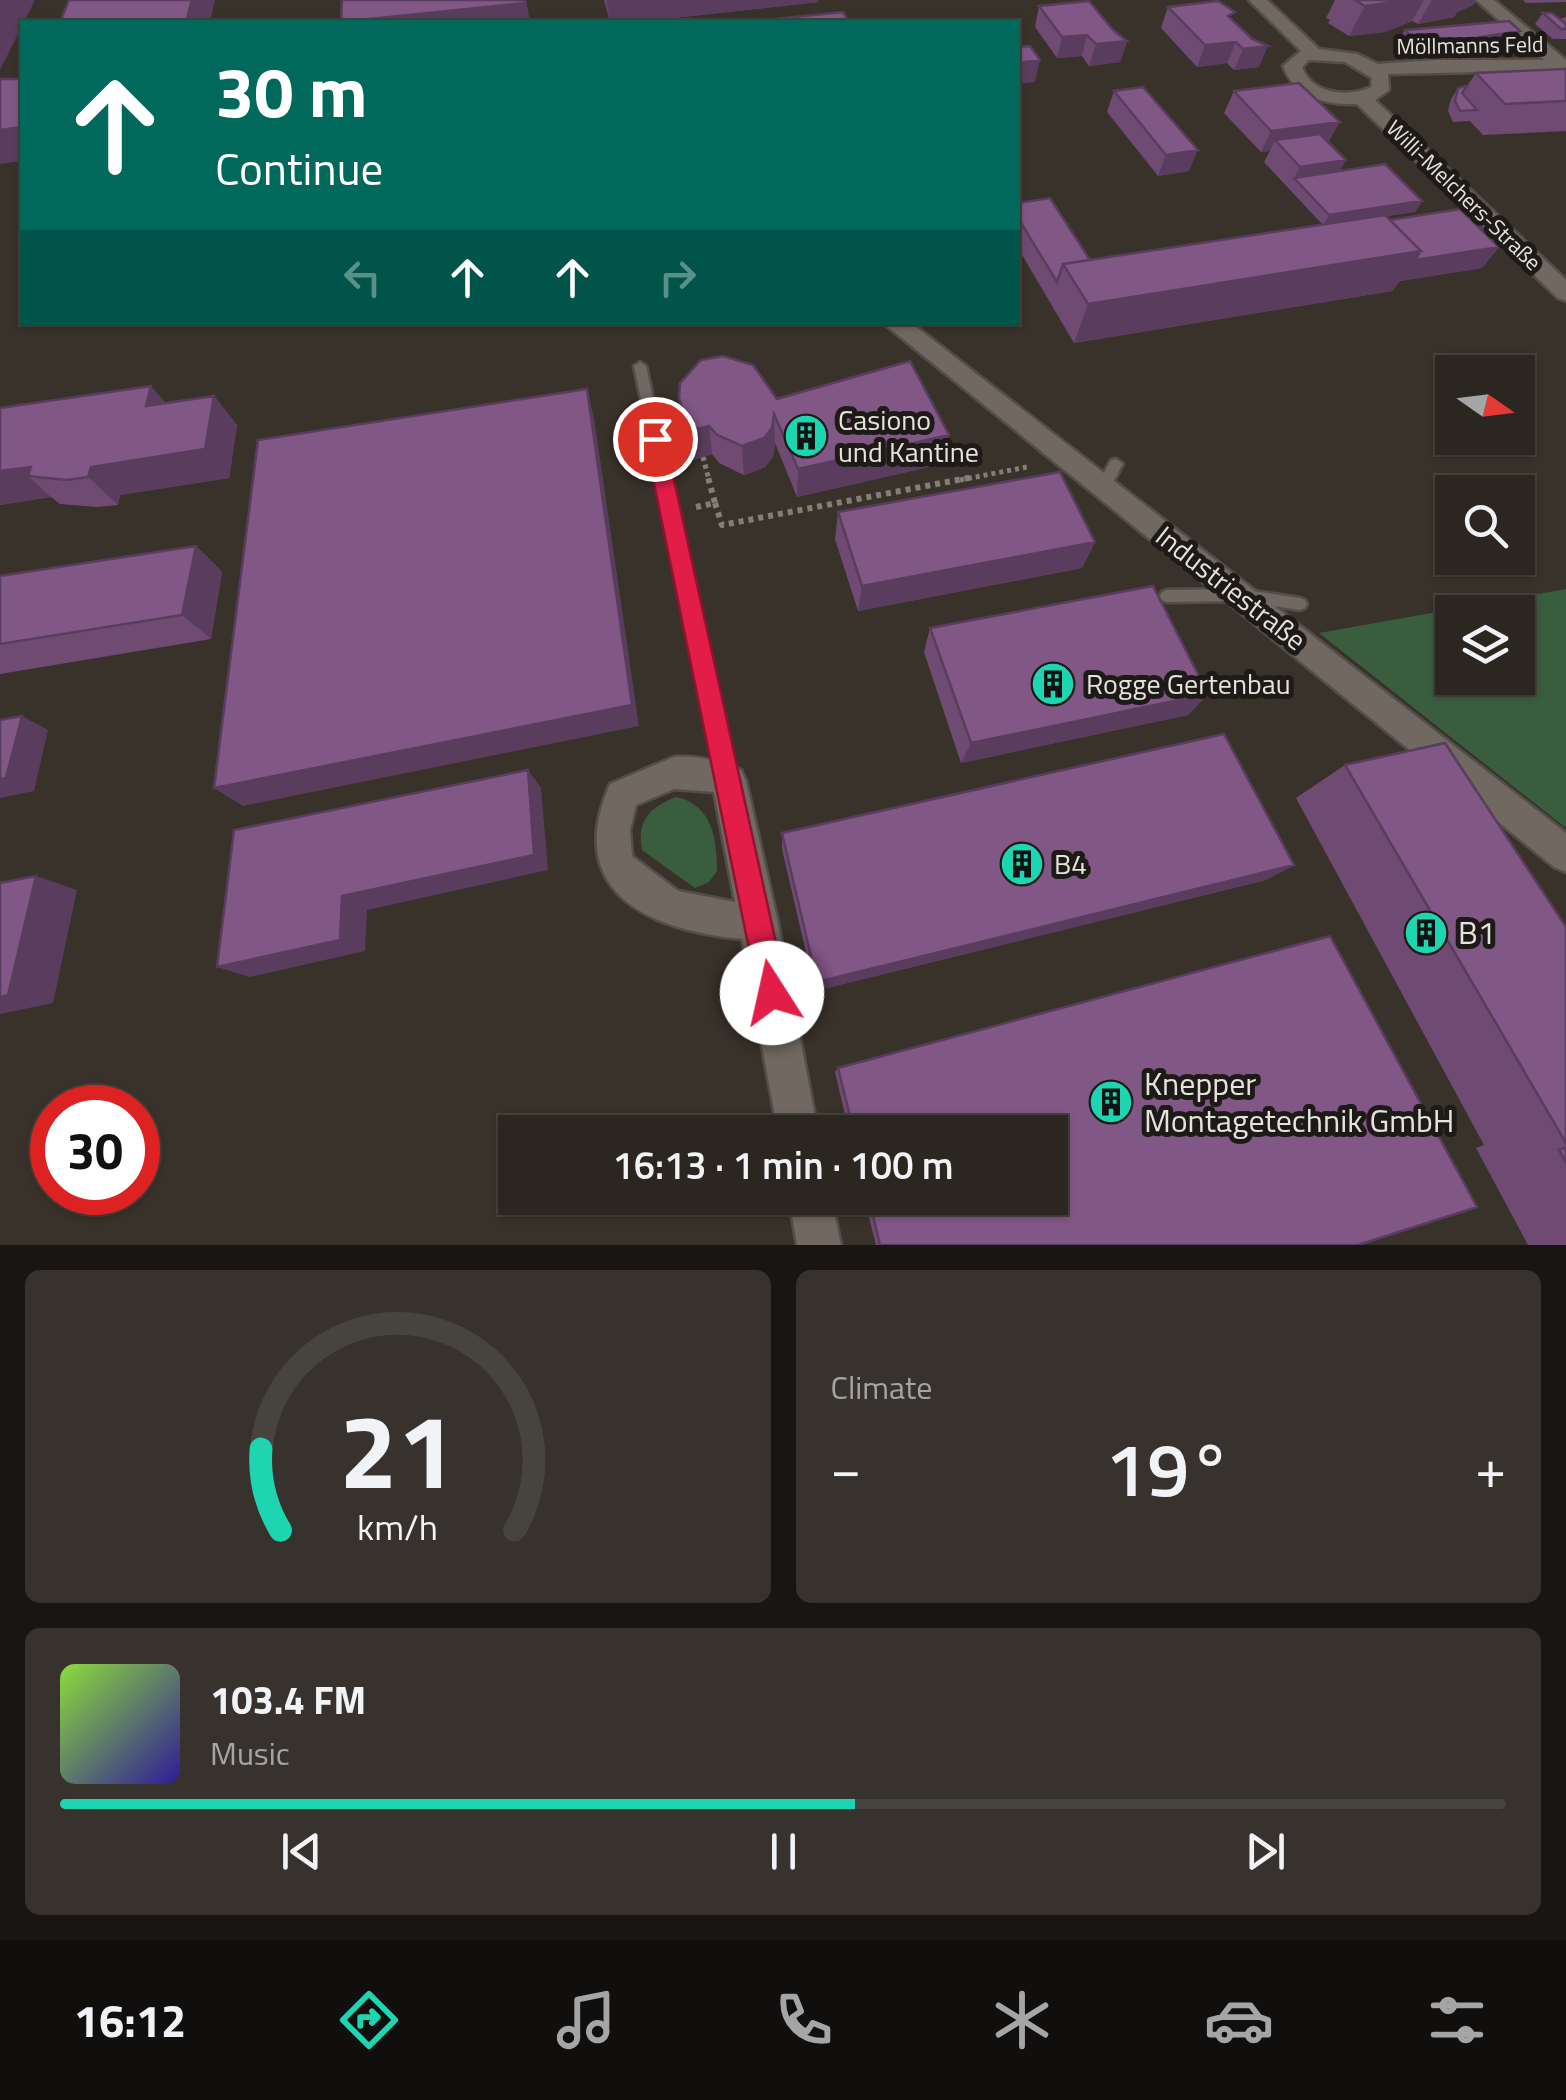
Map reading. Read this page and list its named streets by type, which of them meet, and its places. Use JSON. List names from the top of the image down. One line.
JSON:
{"streets":{"street":["Möllmanns Feld","Willi-Melchers-Straße","Industriestraße"]},"places":{"building":["Casiono und Kantine","Rogge Gertenbau","B4","B1","Knepper Montagetechnik GmbH"]},"north":"right","page":{"turn":["30 m","Continue"],"limit":"30","trip":"16:13 · 1 min · 100 m","tile":"Climate","heat":["−","19°","+"],"song":["103.4 FM","Music"],"tabs":"16:12","gauge":["21","km/h"]}}
